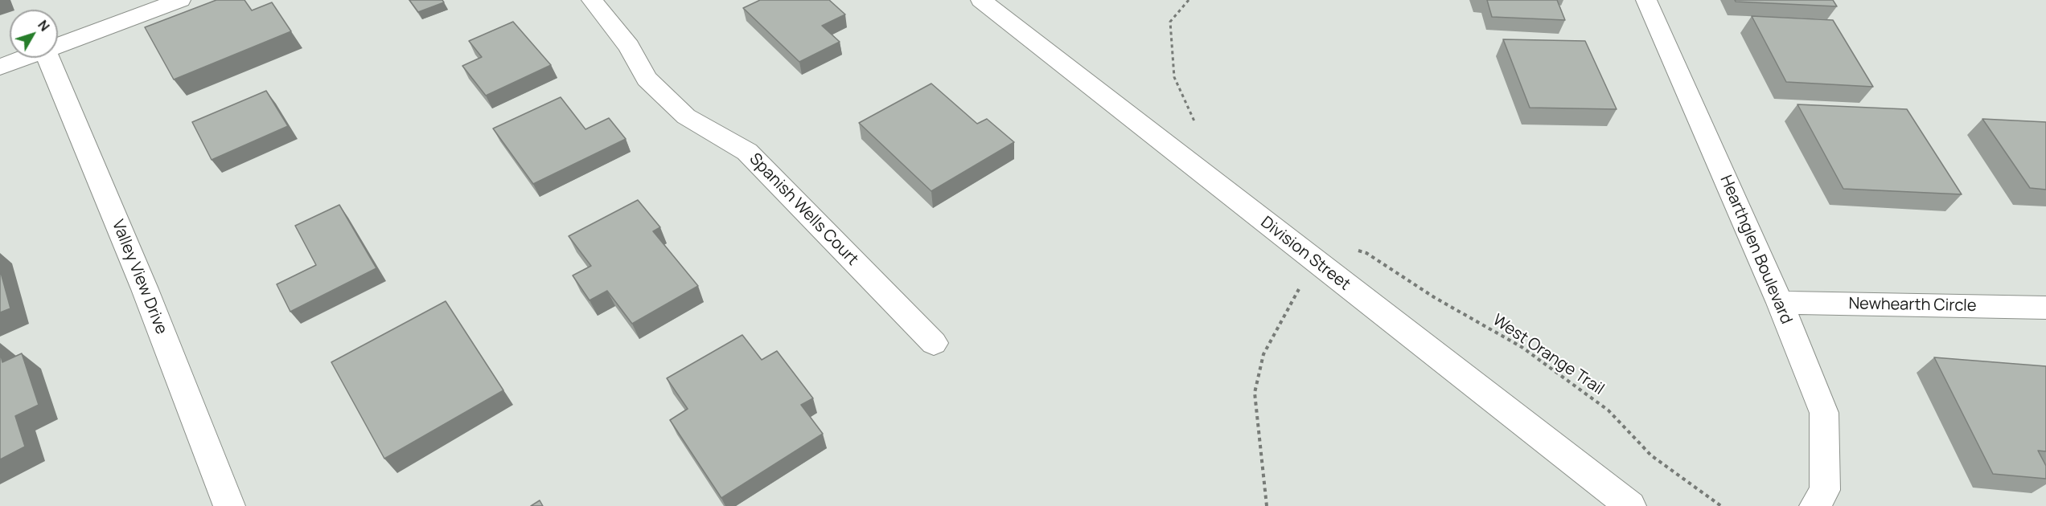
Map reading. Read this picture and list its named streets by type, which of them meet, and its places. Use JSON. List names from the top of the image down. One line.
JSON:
{"streets":{"street":["Spanish Wells Court","Hearthglen Boulevard","Division Street","Valley View Drive","Newhearth Circle"],"path":["West Orange Trail"]},"crossings":[["Hearthglen Boulevard","Newhearth Circle"]],"north":"top right"}
